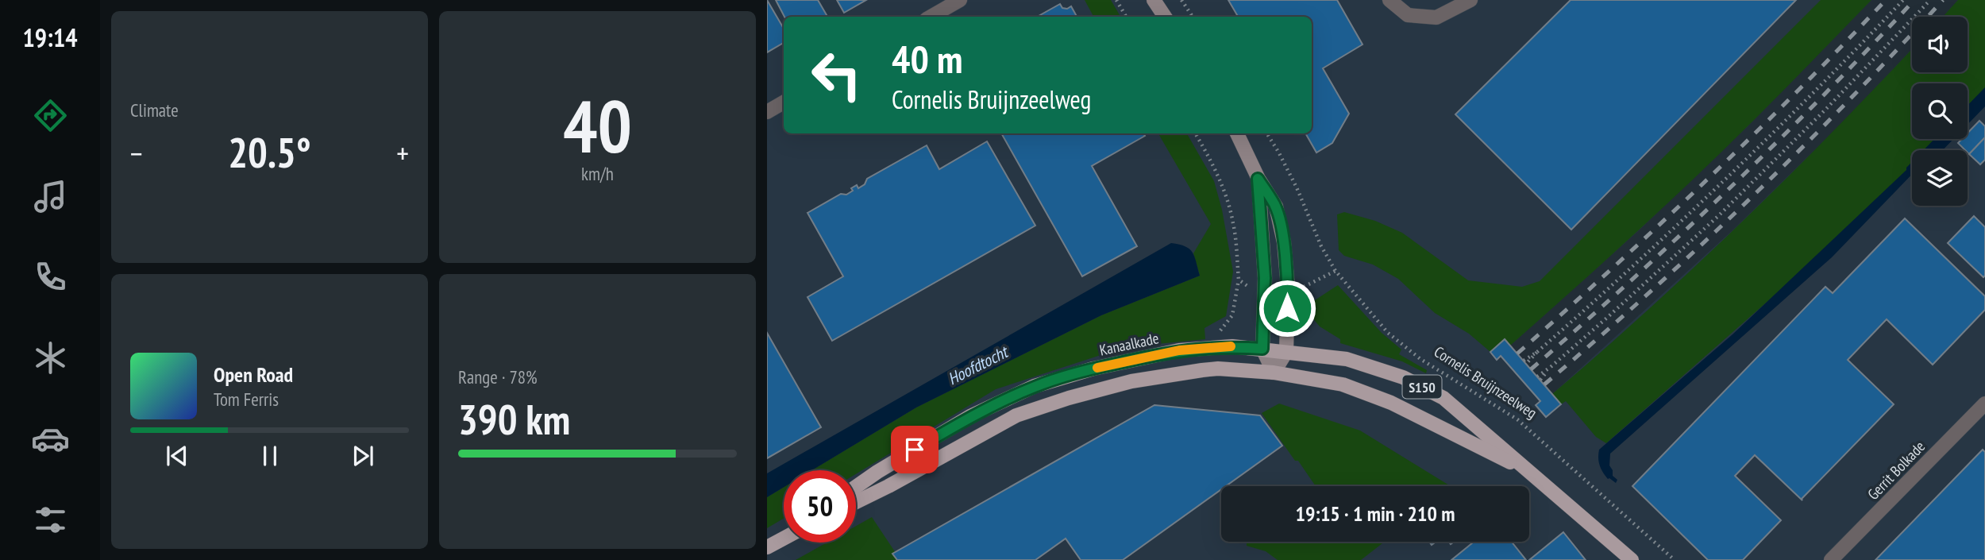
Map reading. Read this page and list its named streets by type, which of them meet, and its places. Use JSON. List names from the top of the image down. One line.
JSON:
{"streets":{"main road":["Kanaalkade","S150"],"street":["Gerrit Bolkade"],"path":["Cornelis Bruijnzeelweg"]},"crossings":[["Kanaalkade","S150"]],"water":["Hoofdtocht"],"page":{"tabs":"19:14","tile":["Climate",["40","km/h"],["Range · 78%","390 km"]],"turn":["40 m","Cornelis Bruijnzeelweg"],"heat":["−","20.5°","+"],"song":["Open Road","Tom Ferris"],"limit":"50","trip":"19:15 · 1 min · 210 m"}}
